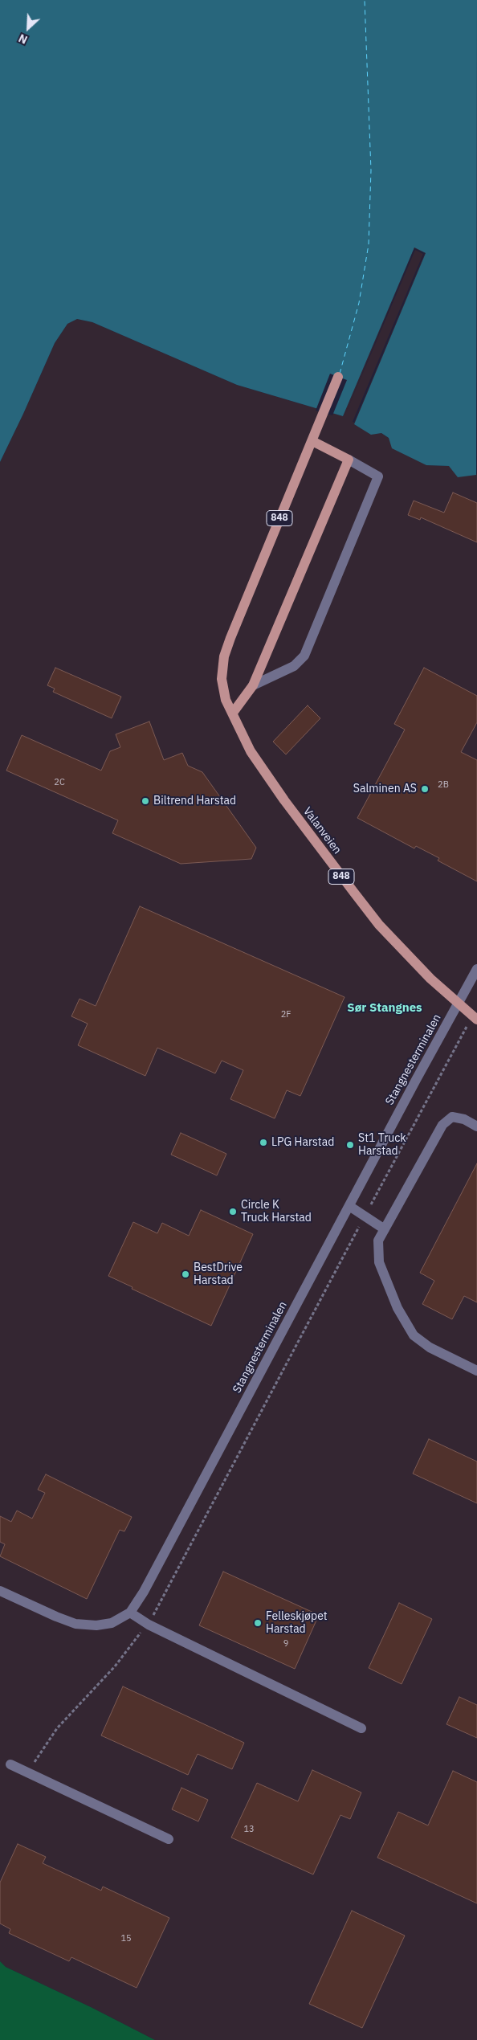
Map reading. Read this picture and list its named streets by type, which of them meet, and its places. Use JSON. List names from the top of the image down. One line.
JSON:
{"streets":{"main road":["848","Valanveien"],"street":["Stangnesterminalen"]},"crossings":[["848","Valanveien"],["Valanveien","Stangnesterminalen"]],"districts":["Sør Stangnes"],"places":["Salminen AS","Biltrend Harstad","LPG Harstad","St1 Truck Harstad","Circle K Truck Harstad","BestDrive Harstad","Felleskjøpet Harstad"],"house_numbers":["2C","2B","2F","9","13","15"],"north":"bottom left"}
